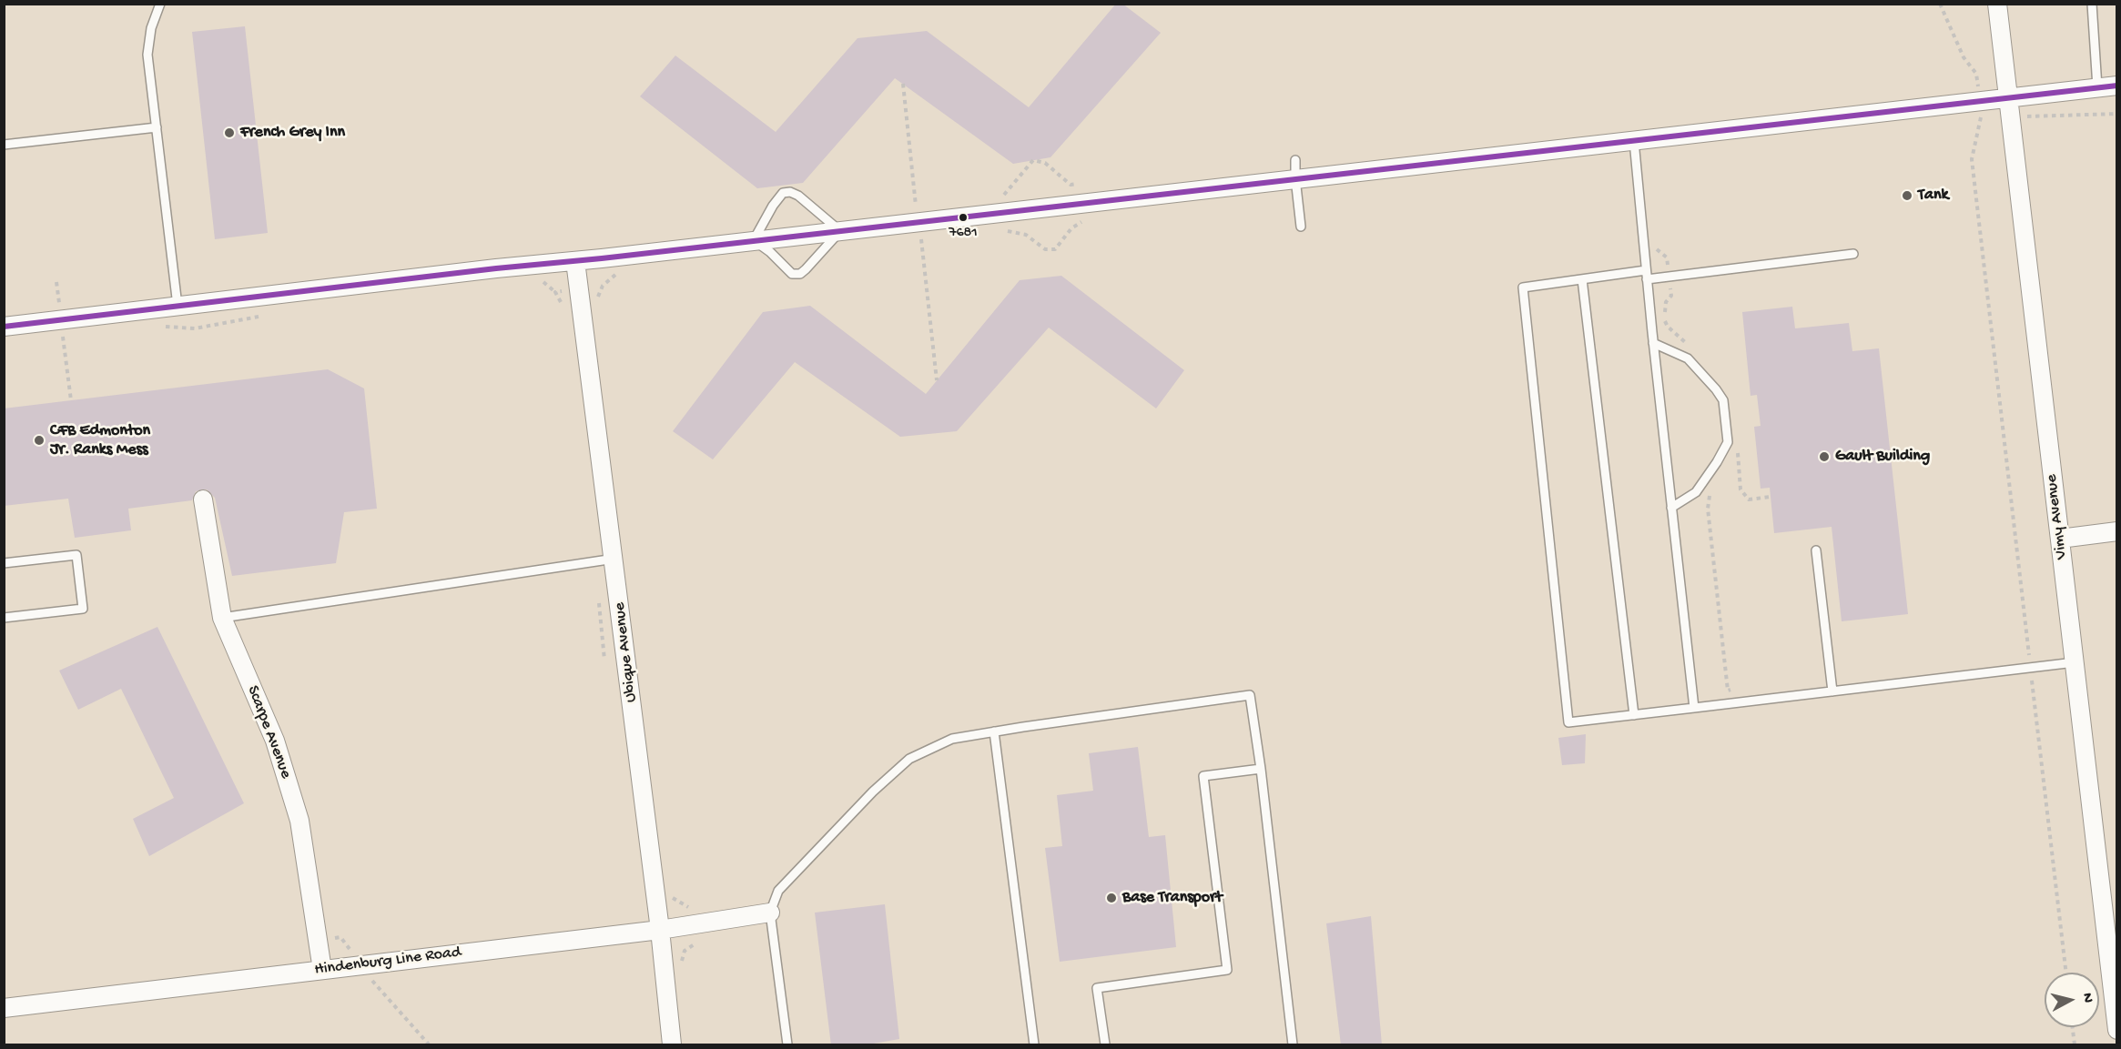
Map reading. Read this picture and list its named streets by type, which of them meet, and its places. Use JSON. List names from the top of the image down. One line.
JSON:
{"streets":{"street":["Vimy Avenue","Ubique Avenue","Scarpe Avenue","Hindenburg Line Road"]},"crossings":[["Ubique Avenue","Hindenburg Line Road"],["Scarpe Avenue","Hindenburg Line Road"]],"places":["French Grey Inn","Tank","7681","CFB Edmonton Jr. Ranks Mess","Gault Building","Base Transport"],"north":"right"}
